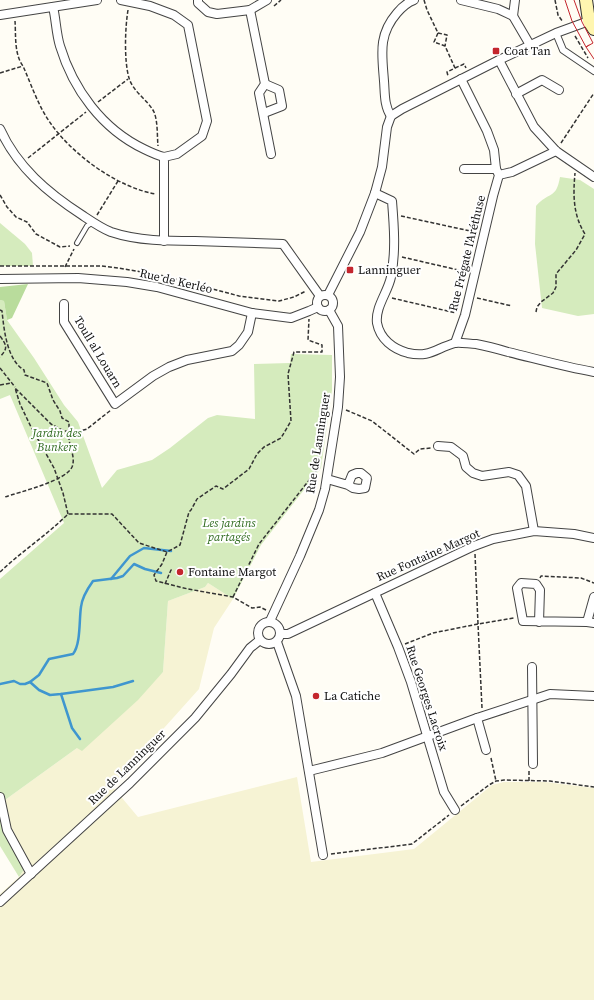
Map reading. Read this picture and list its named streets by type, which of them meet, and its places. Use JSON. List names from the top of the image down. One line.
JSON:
{"streets":{"street":["Rue Frégate l'Aréthuse","Rue de Kerléo","Toull al Louarn","Rue de Lanninguer","Rue Fontaine Margot","Rue Georges Lacroix"]},"crossings":[["Rue de Kerléo","Toull al Louarn"],["Rue de Kerléo","Rue de Lanninguer"],["Rue de Lanninguer","Rue Fontaine Margot"],["Rue Fontaine Margot","Rue Georges Lacroix"]],"parks":["Jardin des Bunkers","Les jardins partagés"],"places":{"transit":["Coat Tan","Lanninguer"],"other":["Fontaine Margot","La Catiche"]}}
